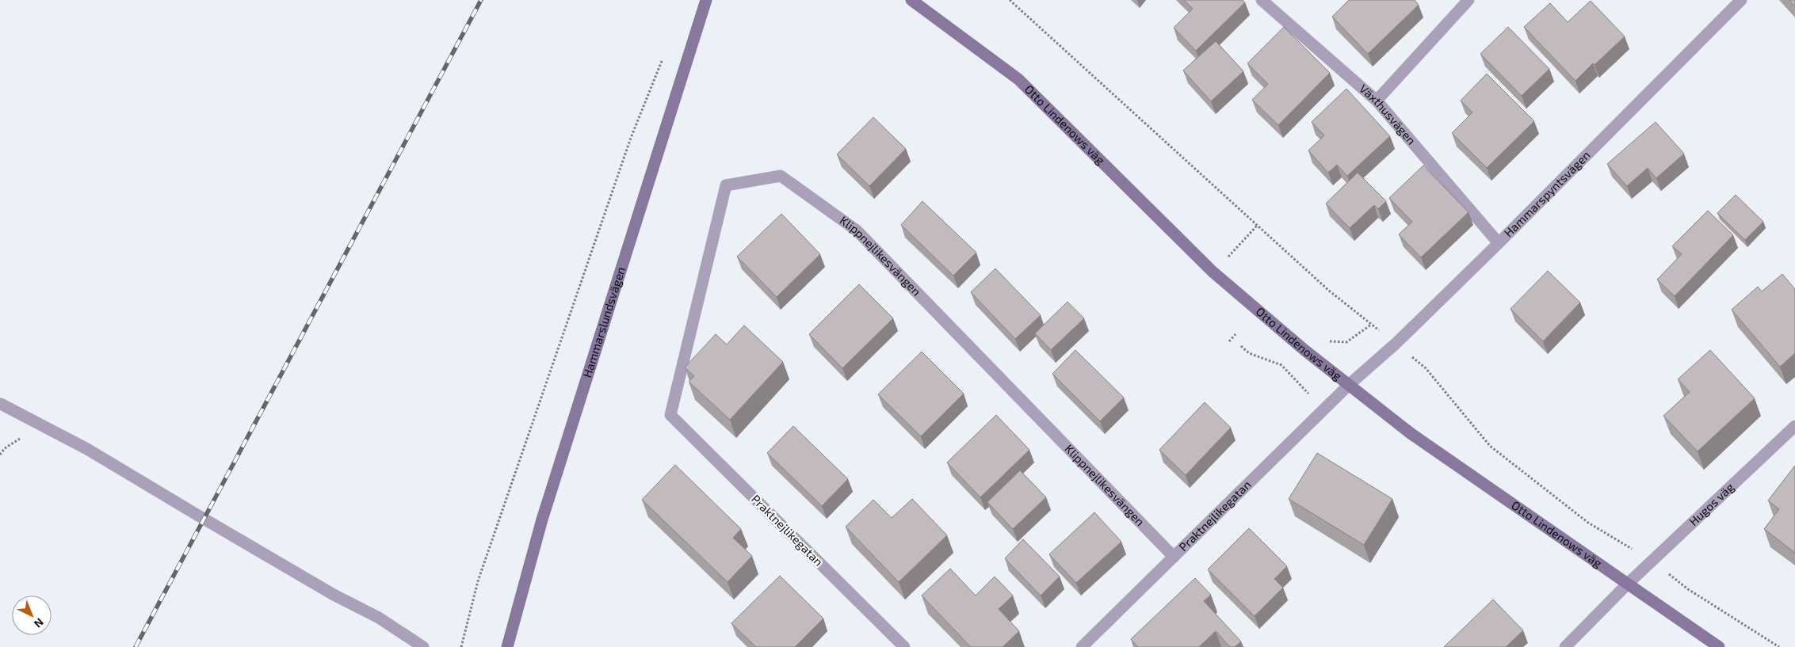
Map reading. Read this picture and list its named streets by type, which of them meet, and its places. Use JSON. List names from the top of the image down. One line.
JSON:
{"streets":{"street":["Växthusvägen","Otto Lindenows väg","Hammarspyntsvägen","Klippnejlikesvängen","Hammarslundsvägen","Hugos väg","Praktnejlikegatan"]},"crossings":[["Växthusvägen","Hammarspyntsvägen"],["Otto Lindenows väg","Hammarspyntsvägen"],["Otto Lindenows väg","Hugos väg"],["Otto Lindenows väg","Praktnejlikegatan"],["Hammarspyntsvägen","Praktnejlikegatan"],["Klippnejlikesvängen","Praktnejlikegatan"]],"north":"bottom right"}
